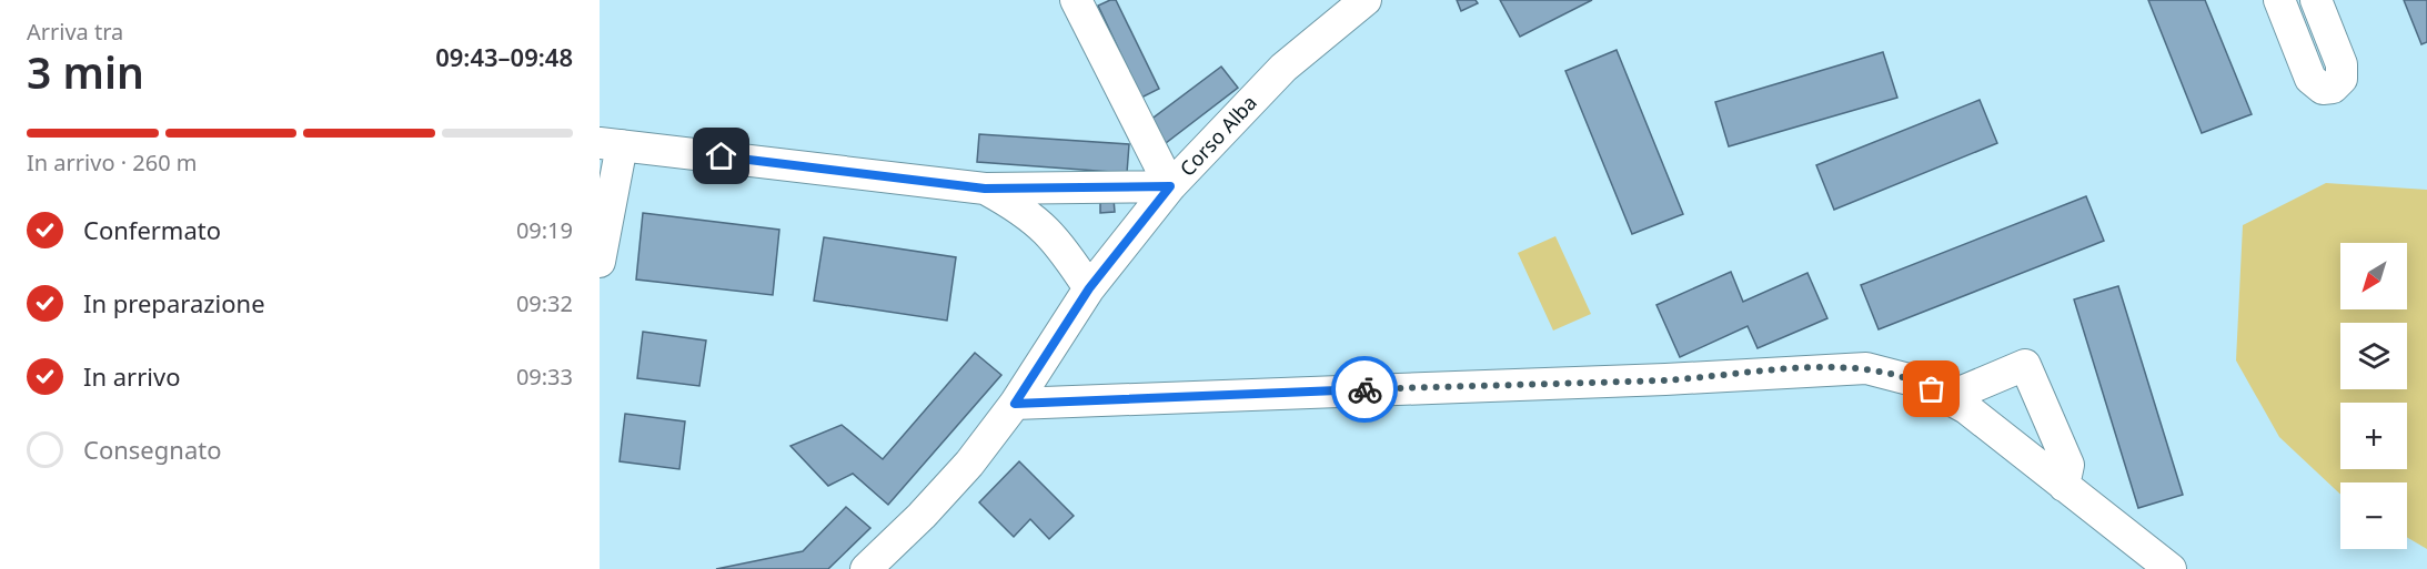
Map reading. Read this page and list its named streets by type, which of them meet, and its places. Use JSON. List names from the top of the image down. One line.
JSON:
{"streets":{"street":["Corso Alba"]},"north":"bottom left","page":{"heading":["3 min","Arriva tra","09:43–09:48"],"bar":"In arrivo · 260 m","list":[["Confermato","09:19"],["In preparazione","09:32"],["In arrivo","09:33"],"Consegnato"],"map_buttons":["+","−"]}}
